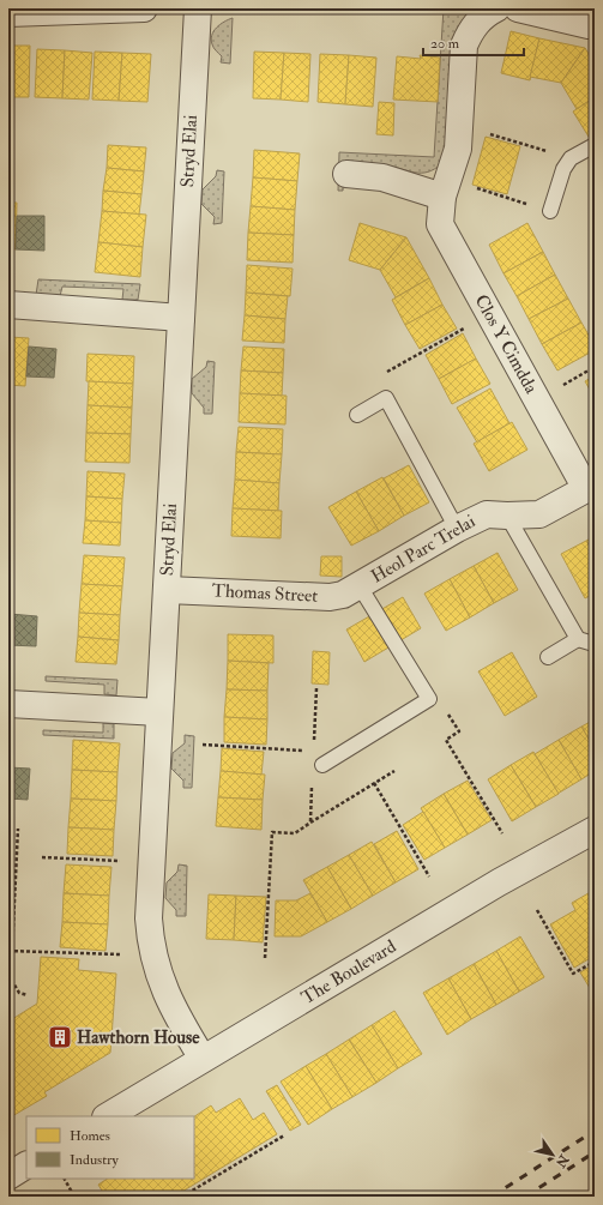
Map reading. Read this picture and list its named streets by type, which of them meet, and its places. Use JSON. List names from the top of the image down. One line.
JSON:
{"streets":{"street":["Stryd Elai","Clos Y Cimdda","Heol Parc Trelai","Thomas Street","The Boulevard"]},"crossings":[["Stryd Elai","Thomas Street"],["Stryd Elai","The Boulevard"],["Clos Y Cimdda","Heol Parc Trelai"],["Heol Parc Trelai","Thomas Street"]],"places":{"building":["Hawthorn House"]},"legend":["Homes","Industry"],"scale_bar":"20 m","north":"bottom right"}
